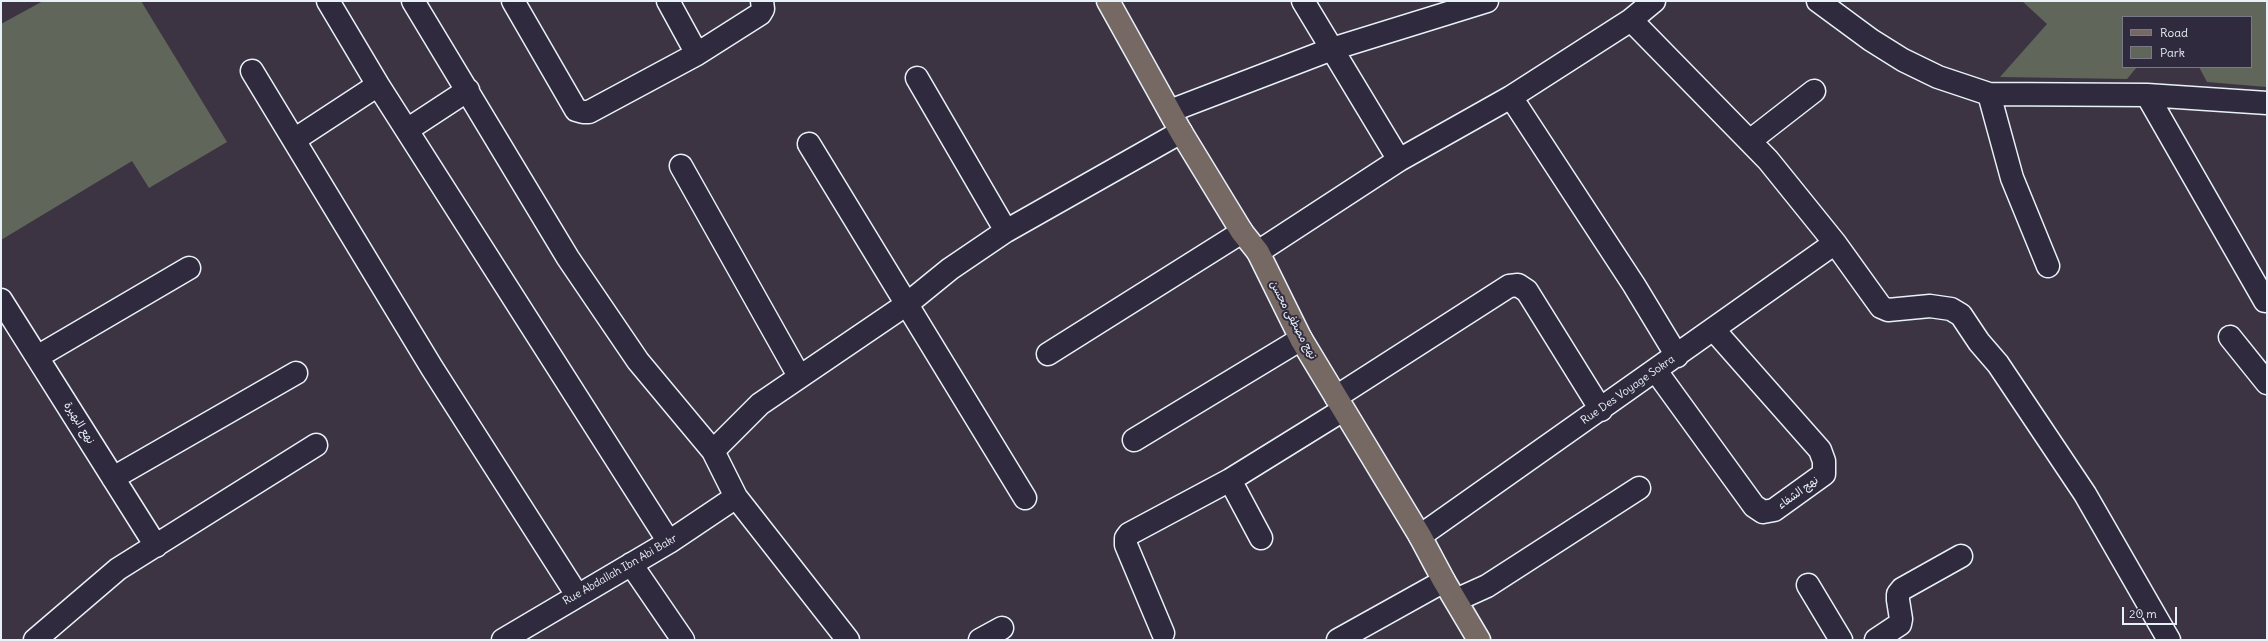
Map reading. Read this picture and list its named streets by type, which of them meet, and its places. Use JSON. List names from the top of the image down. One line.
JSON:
{"streets":{"main road":["نهج مصطفى محسن"],"street":["Rue Des Voyage Sokra","نهع البهيرة","نهج الشفاء","Rue Abdallah Ibn Abi Bakr"]},"crossings":[["نهج مصطفى محسن","Rue Des Voyage Sokra"],["Rue Des Voyage Sokra","نهج الشفاء"]],"legend":["Road","Park"],"scale_bar":"20 m"}
